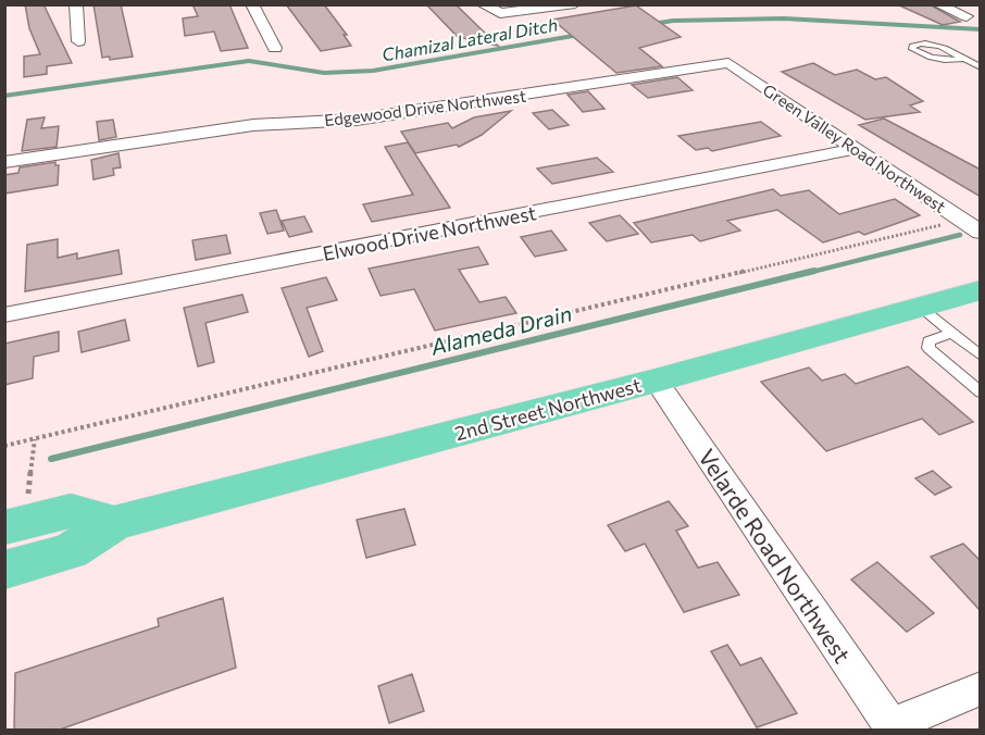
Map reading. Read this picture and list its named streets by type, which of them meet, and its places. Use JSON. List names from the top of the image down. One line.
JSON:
{"streets":{"main road":["2nd Street Northwest"],"street":["Edgewood Drive Northwest","Green Valley Road Northwest","Elwood Drive Northwest","Velarde Road Northwest"]},"crossings":[["Edgewood Drive Northwest","Green Valley Road Northwest"],["Green Valley Road Northwest","Elwood Drive Northwest"],["2nd Street Northwest","Velarde Road Northwest"]],"water":["Chamizal Lateral Ditch","Alameda Drain"]}
